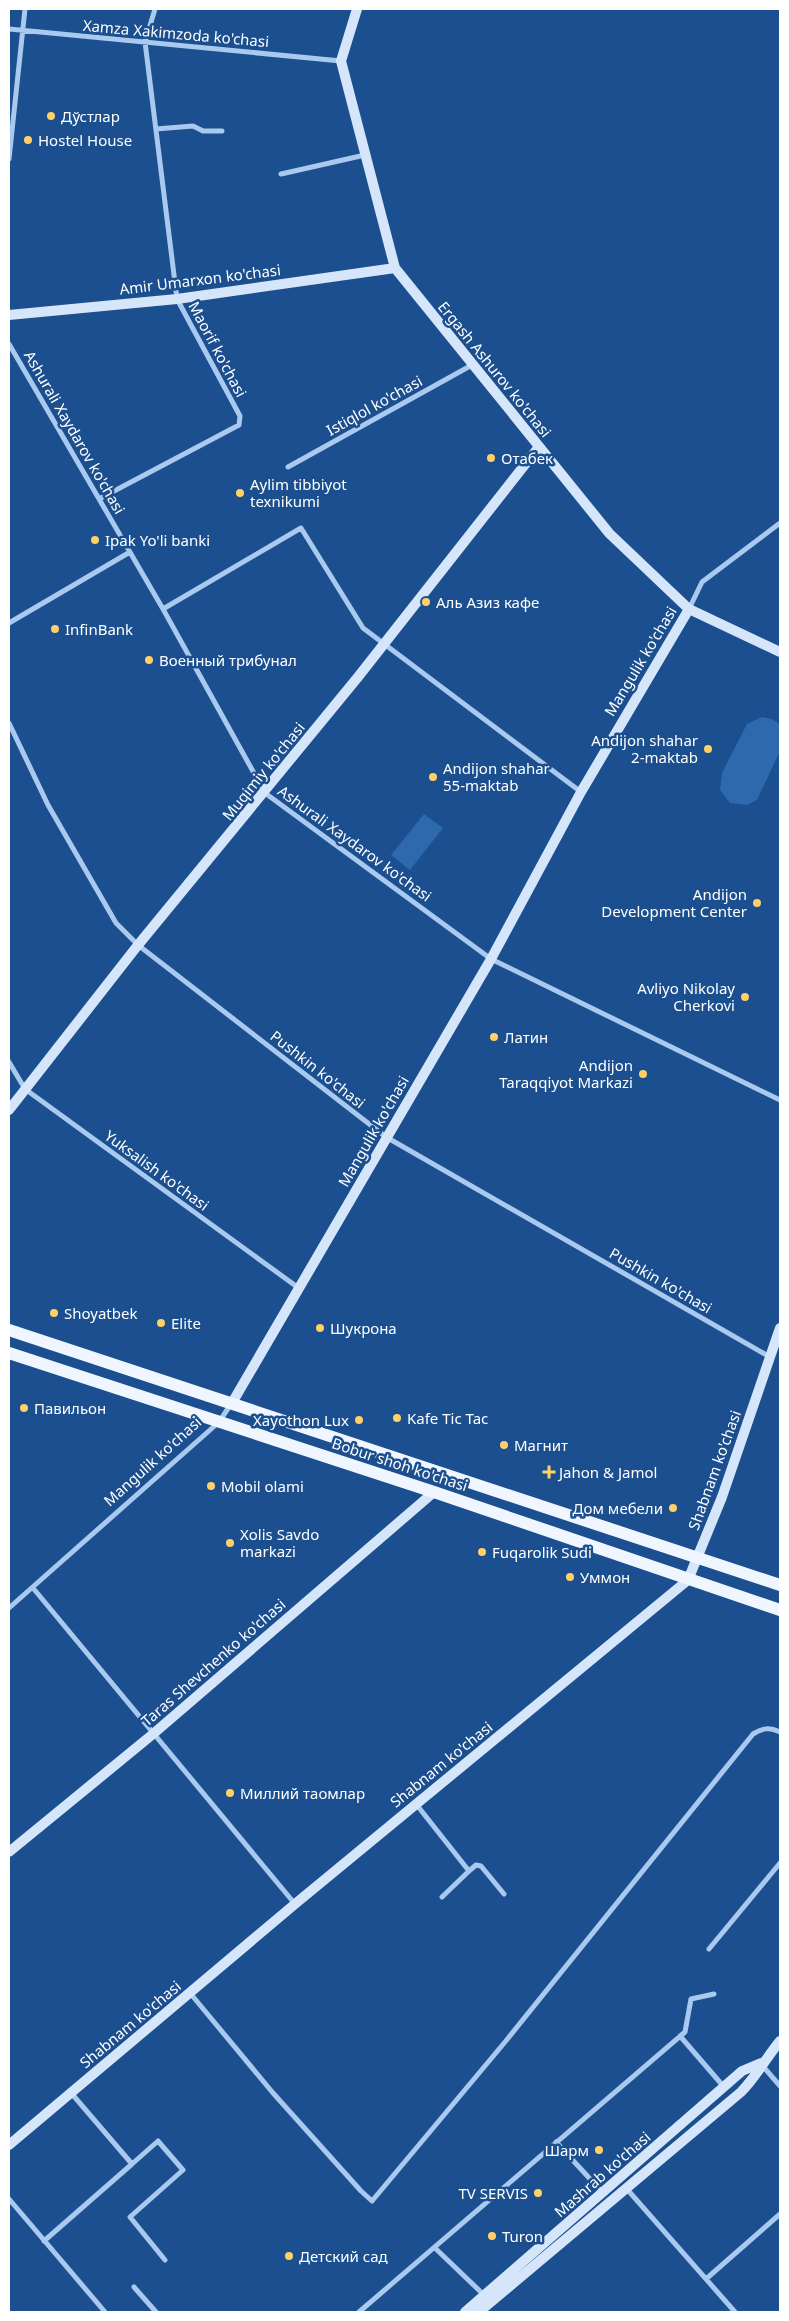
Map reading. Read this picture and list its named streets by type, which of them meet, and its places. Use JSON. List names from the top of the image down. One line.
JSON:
{"streets":{"main road":["Bobur shoh ko'chasi"],"street":["Xamza Xakimzoda ko'chasi","Amir Umarxon ko'chasi","Maorif ko'chasi","Ergash Ashurov ko'chasi","Istiqlol ko'chasi","Ashurali Xaydarov ko'chasi","Mangulik ko'chasi","Muqimiy ko'chasi","Pushkin ko'chasi","Yuksalish ko'chasi","Shabnam ko'chasi","Taras Shevchenko ko'chasi","Mashrab ko'chasi"]},"crossings":[["Xamza Xakimzoda ko'chasi","Maorif ko'chasi"],["Xamza Xakimzoda ko'chasi","Ergash Ashurov ko'chasi"],["Amir Umarxon ko'chasi","Maorif ko'chasi"],["Amir Umarxon ko'chasi","Ergash Ashurov ko'chasi"],["Maorif ko'chasi","Ashurali Xaydarov ko'chasi"],["Ergash Ashurov ko'chasi","Istiqlol ko'chasi"],["Ergash Ashurov ko'chasi","Mangulik ko'chasi"],["Ergash Ashurov ko'chasi","Muqimiy ko'chasi"],["Ashurali Xaydarov ko'chasi","Mangulik ko'chasi"],["Ashurali Xaydarov ko'chasi","Muqimiy ko'chasi"],["Mangulik ko'chasi","Pushkin ko'chasi"],["Mangulik ko'chasi","Yuksalish ko'chasi"],["Mangulik ko'chasi","Bobur shoh ko'chasi"],["Muqimiy ko'chasi","Pushkin ko'chasi"],["Muqimiy ko'chasi","Yuksalish ko'chasi"],["Pushkin ko'chasi","Shabnam ko'chasi"],["Bobur shoh ko'chasi","Shabnam ko'chasi"],["Bobur shoh ko'chasi","Taras Shevchenko ko'chasi"]],"places":{"other":["Дўстлар","Hostel House","Отабек","Aylim tibbiyot texnikumi","Ipak Yo'li banki","Аль Азиз кафе","InfinBank","Военный трибунал","Andijon shahar 2-maktab","Andijon shahar 55-maktab","Andijon Development Center","Avliyo Nikolay Cherkovi","Латин","Andijon Taraqqiyot Markazi","Shoyatbek","Elite","Шукрона","Павильон","Kafe Tic Tac","Xayothon Lux","Магнит","Mobil olami","Дом мебели","Xolis Savdo markazi","Fuqarolik Sudi","Уммон","Миллий таомлар","Шарм","TV SERVIS","Turon","Детский сад"],"health":["Jahon & Jamol"]}}
